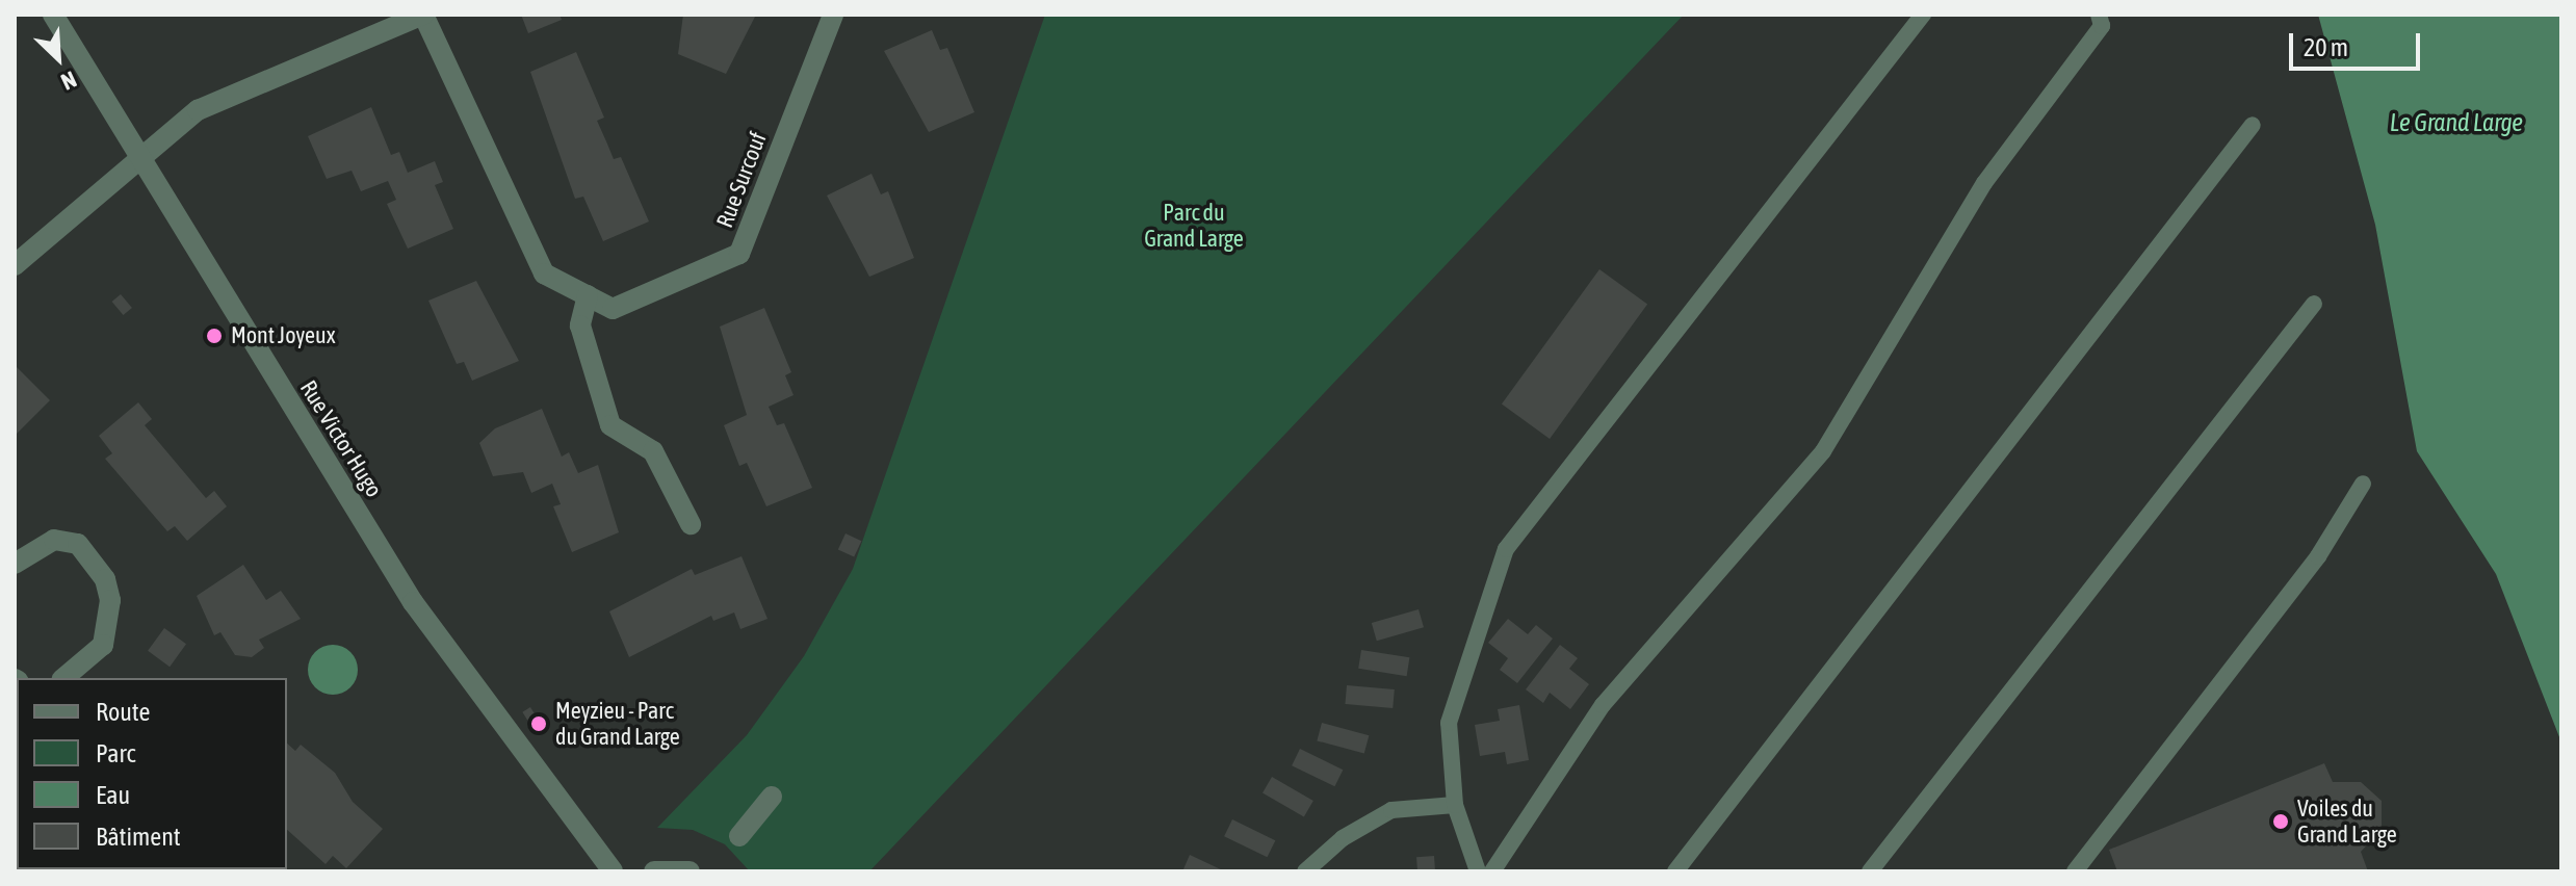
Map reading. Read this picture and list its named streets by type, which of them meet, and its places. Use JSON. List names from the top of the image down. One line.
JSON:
{"streets":{"street":["Rue Surcouf","Rue Victor Hugo"]},"water":["Le Grand Large"],"parks":["Parc du Grand Large"],"places":["Mont Joyeux","Meyzieu - Parc du Grand Large","Voiles du Grand Large"],"legend":["Route","Parc","Eau","Bâtiment"],"scale_bar":"20 m","north":"bottom right"}
